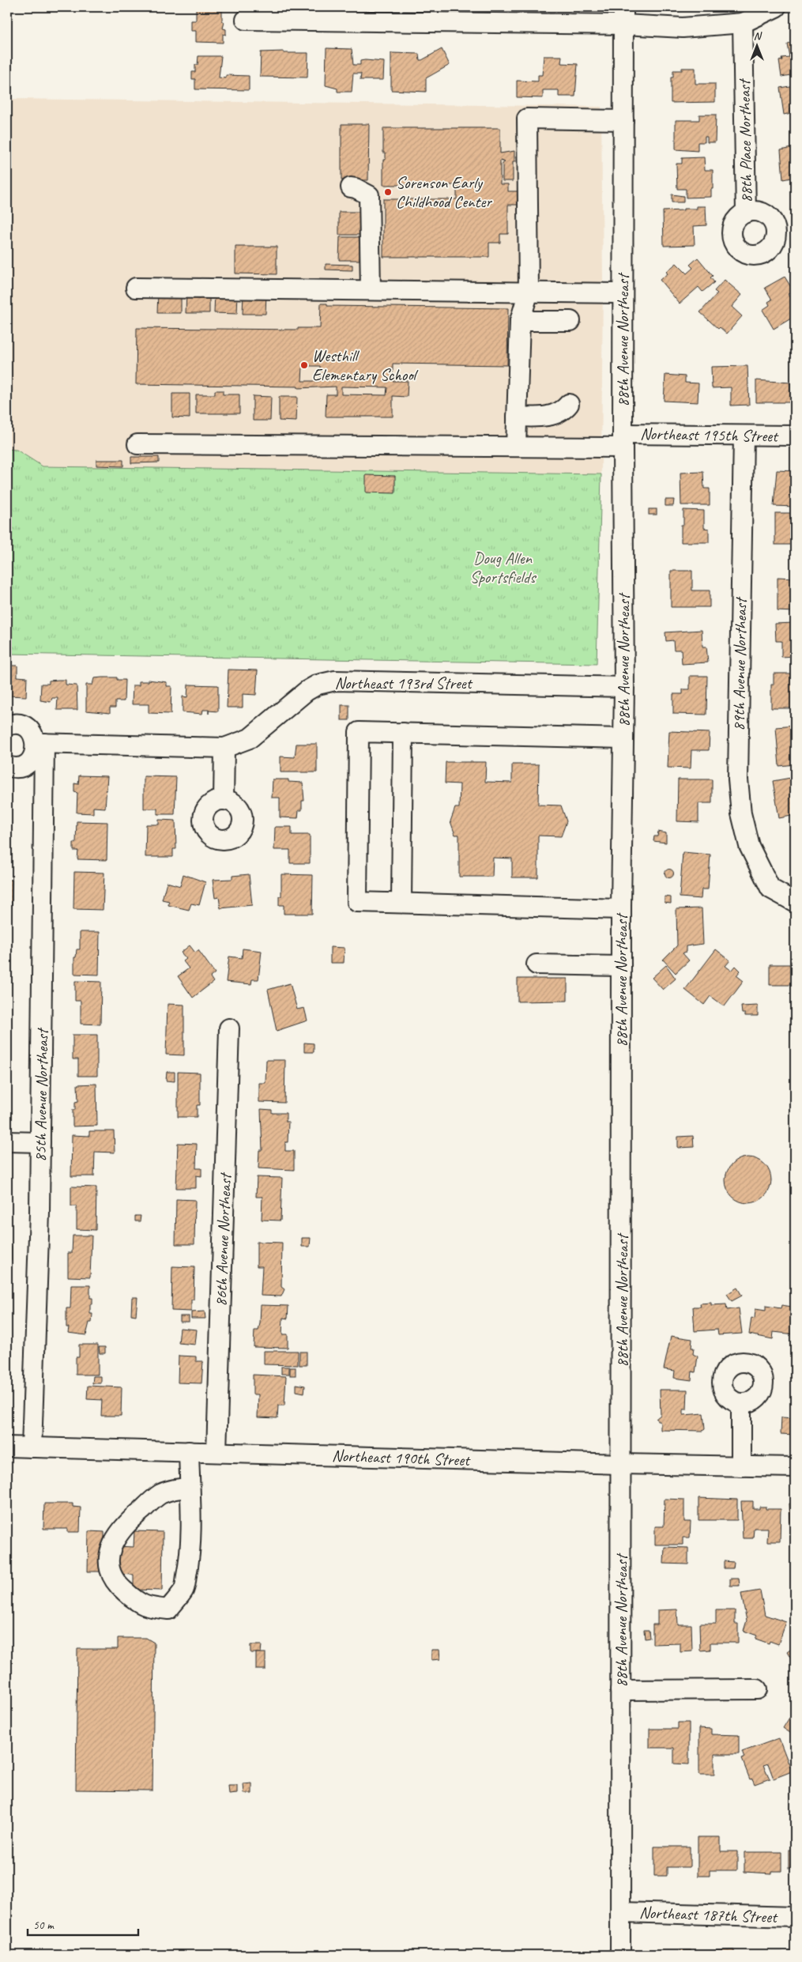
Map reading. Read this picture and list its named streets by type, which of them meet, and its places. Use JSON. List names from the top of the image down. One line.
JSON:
{"streets":{"street":["88th Place Northeast","88th Avenue Northeast","Northeast 195th Street","89th Avenue Northeast","Northeast 193rd Street","85th Avenue Northeast","86th Avenue Northeast","Northeast 190th Street","Northeast 187th Street"]},"crossings":[["88th Avenue Northeast","Northeast 195th Street"],["88th Avenue Northeast","Northeast 193rd Street"],["88th Avenue Northeast","Northeast 190th Street"],["88th Avenue Northeast","Northeast 187th Street"],["Northeast 195th Street","89th Avenue Northeast"],["Northeast 193rd Street","85th Avenue Northeast"],["85th Avenue Northeast","Northeast 190th Street"],["86th Avenue Northeast","Northeast 190th Street"]],"parks":["Doug Allen Sportsfields"],"places":["Sorenson Early Childhood Center","Westhill Elementary School"],"scale_bar":"50 m","north":"top"}
